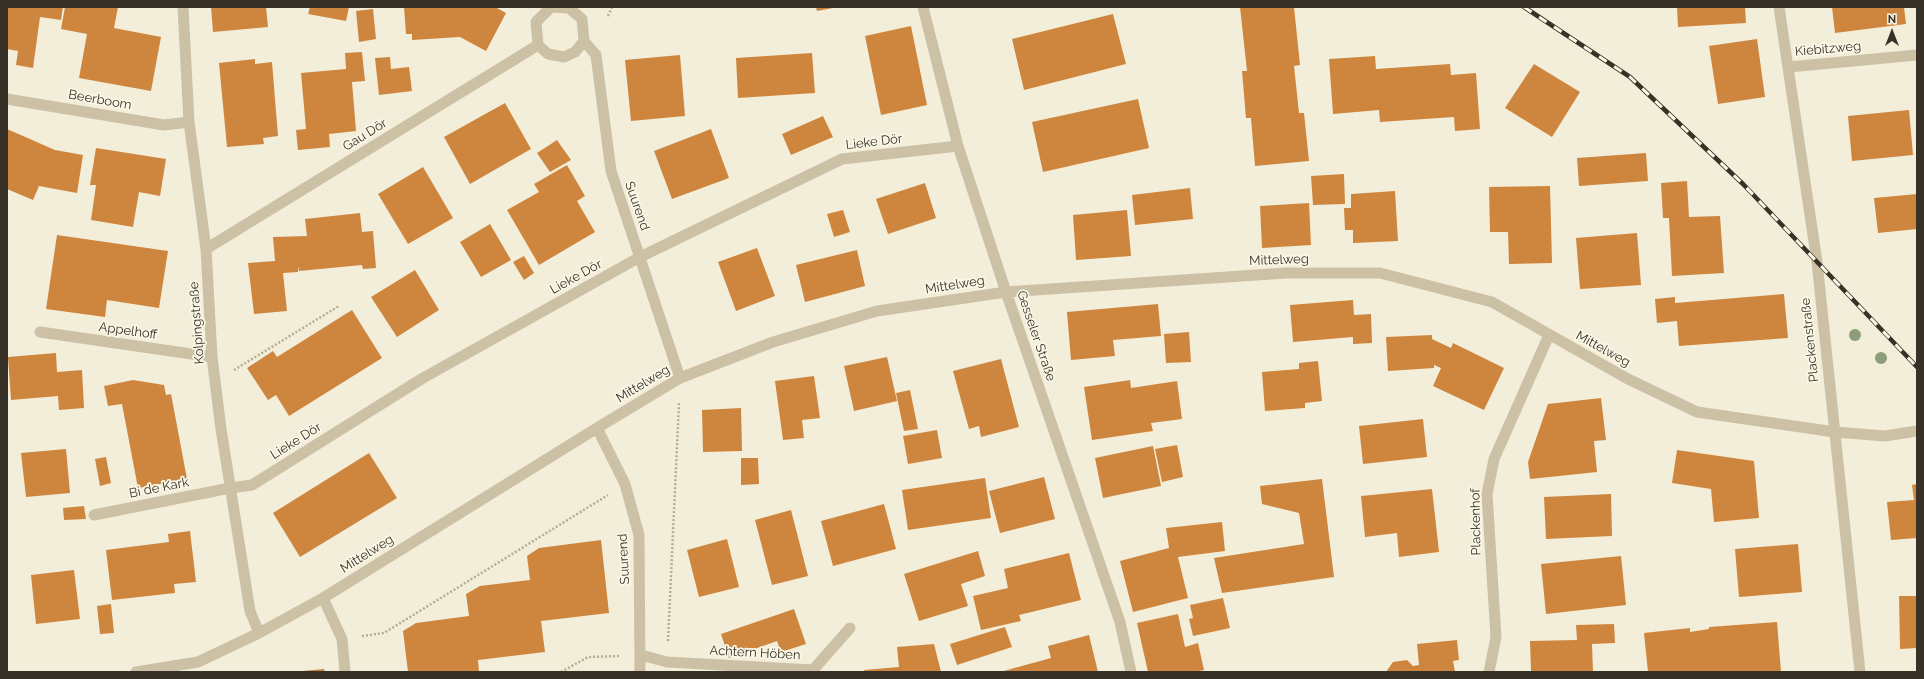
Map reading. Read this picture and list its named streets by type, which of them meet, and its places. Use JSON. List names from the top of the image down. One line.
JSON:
{"streets":{"street":["Kiebitzweg","Beerboom","Gau Dör","Lieke Dör","Suurend","Mittelweg","Kolpingstraße","Appelhoff","Gesseler Straße","Plackenstraße","Bi de Kark","Plackenhof","Achtern Höben"]},"crossings":[["Kiebitzweg","Plackenstraße"],["Beerboom","Kolpingstraße"],["Gau Dör","Suurend"],["Gau Dör","Kolpingstraße"],["Lieke Dör","Suurend"],["Lieke Dör","Kolpingstraße"],["Lieke Dör","Gesseler Straße"],["Lieke Dör","Bi de Kark"],["Suurend","Mittelweg"],["Suurend","Achtern Höben"],["Mittelweg","Kolpingstraße"],["Mittelweg","Gesseler Straße"],["Mittelweg","Plackenstraße"],["Mittelweg","Plackenhof"],["Kolpingstraße","Appelhoff"],["Kolpingstraße","Bi de Kark"]],"north":"top"}
